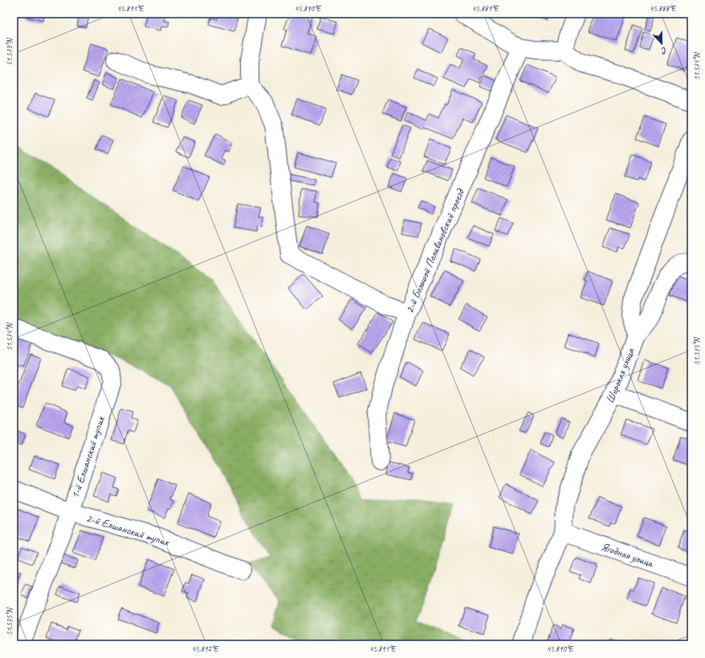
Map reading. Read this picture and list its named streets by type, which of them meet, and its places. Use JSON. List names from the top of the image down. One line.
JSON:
{"streets":{"street":["2-й Большой Поливановский проезд","Широкая улица","1-й Елшанский тупик","2-й Елшанский тупик","Ягодная улица"]},"crossings":[["Широкая улица","Ягодная улица"],["1-й Елшанский тупик","2-й Елшанский тупик"]],"north":"bottom","coordinates":["45.891°E","45.890°E","45.889°E","45.888°E","51.573°N","51.574°N","51.575°N","45.892°E"]}
